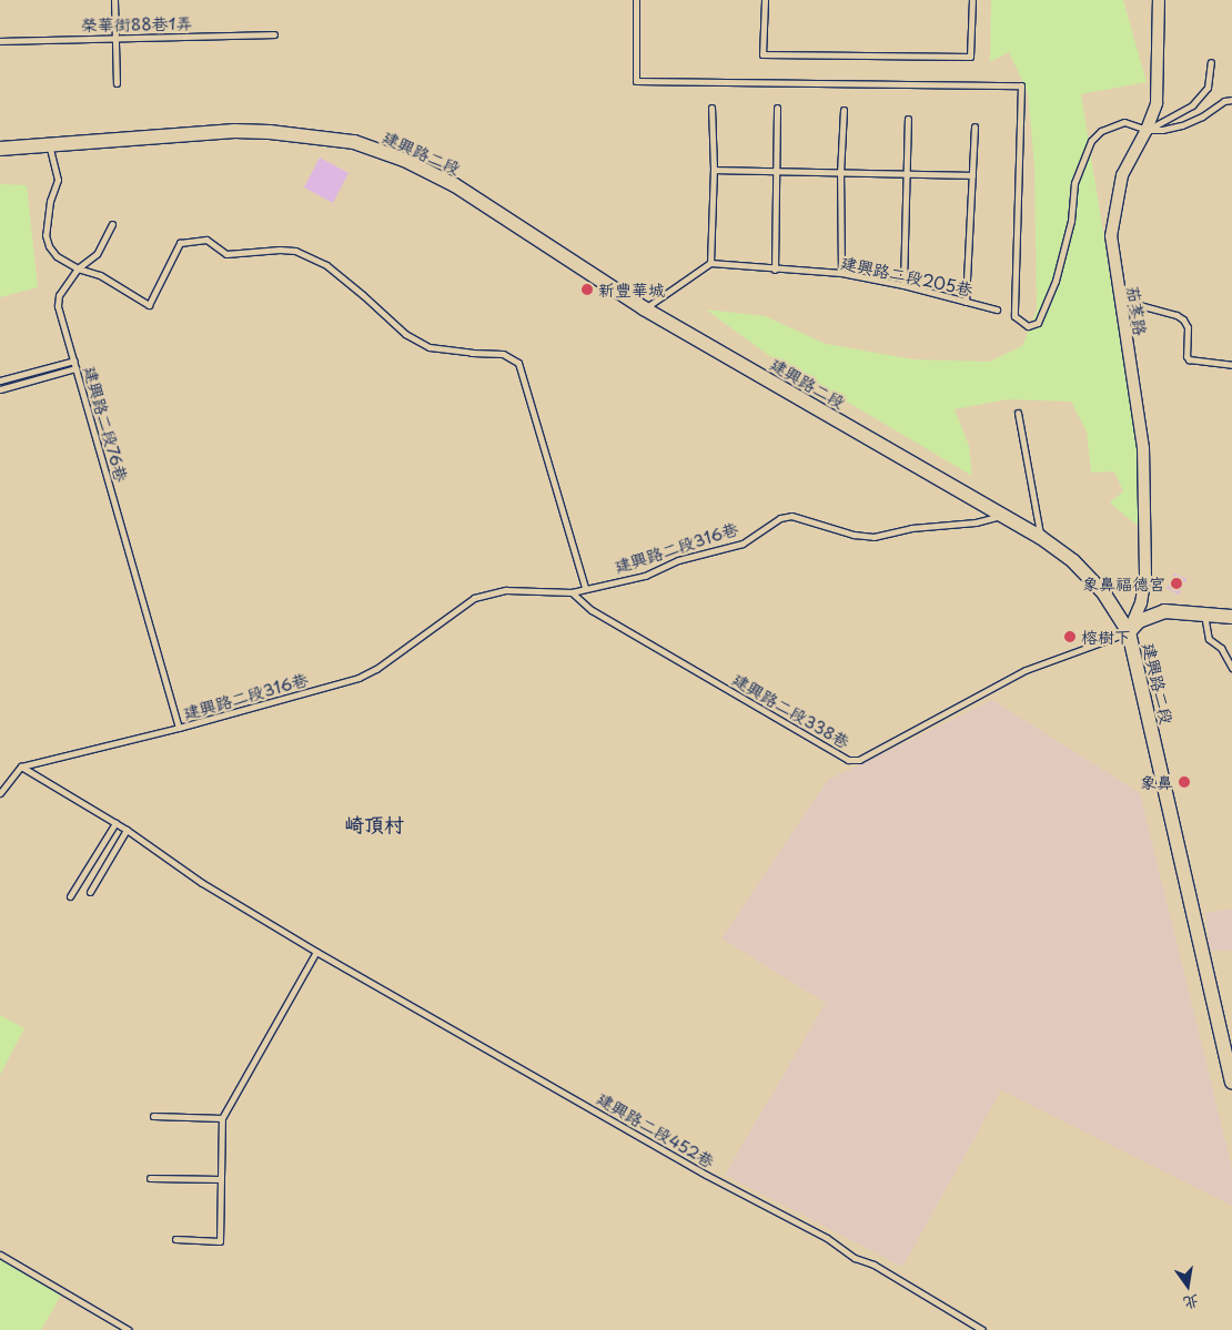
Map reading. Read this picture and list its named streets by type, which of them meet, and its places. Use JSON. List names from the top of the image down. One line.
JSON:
{"streets":{"street":["建興路二段","茄苳路"],"lane":["榮華街88巷1弄","建興路二段205巷","建興路二段76巷","建興路二段316巷","建興路二段338巷","建興路二段452巷"]},"crossings":[["建興路二段","茄苳路"],["建興路二段","建興路二段316巷"],["建興路二段","建興路二段338巷"],["茄苳路","建興路二段338巷"],["建興路二段76巷","建興路二段316巷"],["建興路二段316巷","建興路二段338巷"],["建興路二段316巷","建興路二段452巷"]],"districts":["崎頂村"],"places":["新豐華城","象鼻福德宮","榕樹下","象鼻"],"north":"bottom"}
